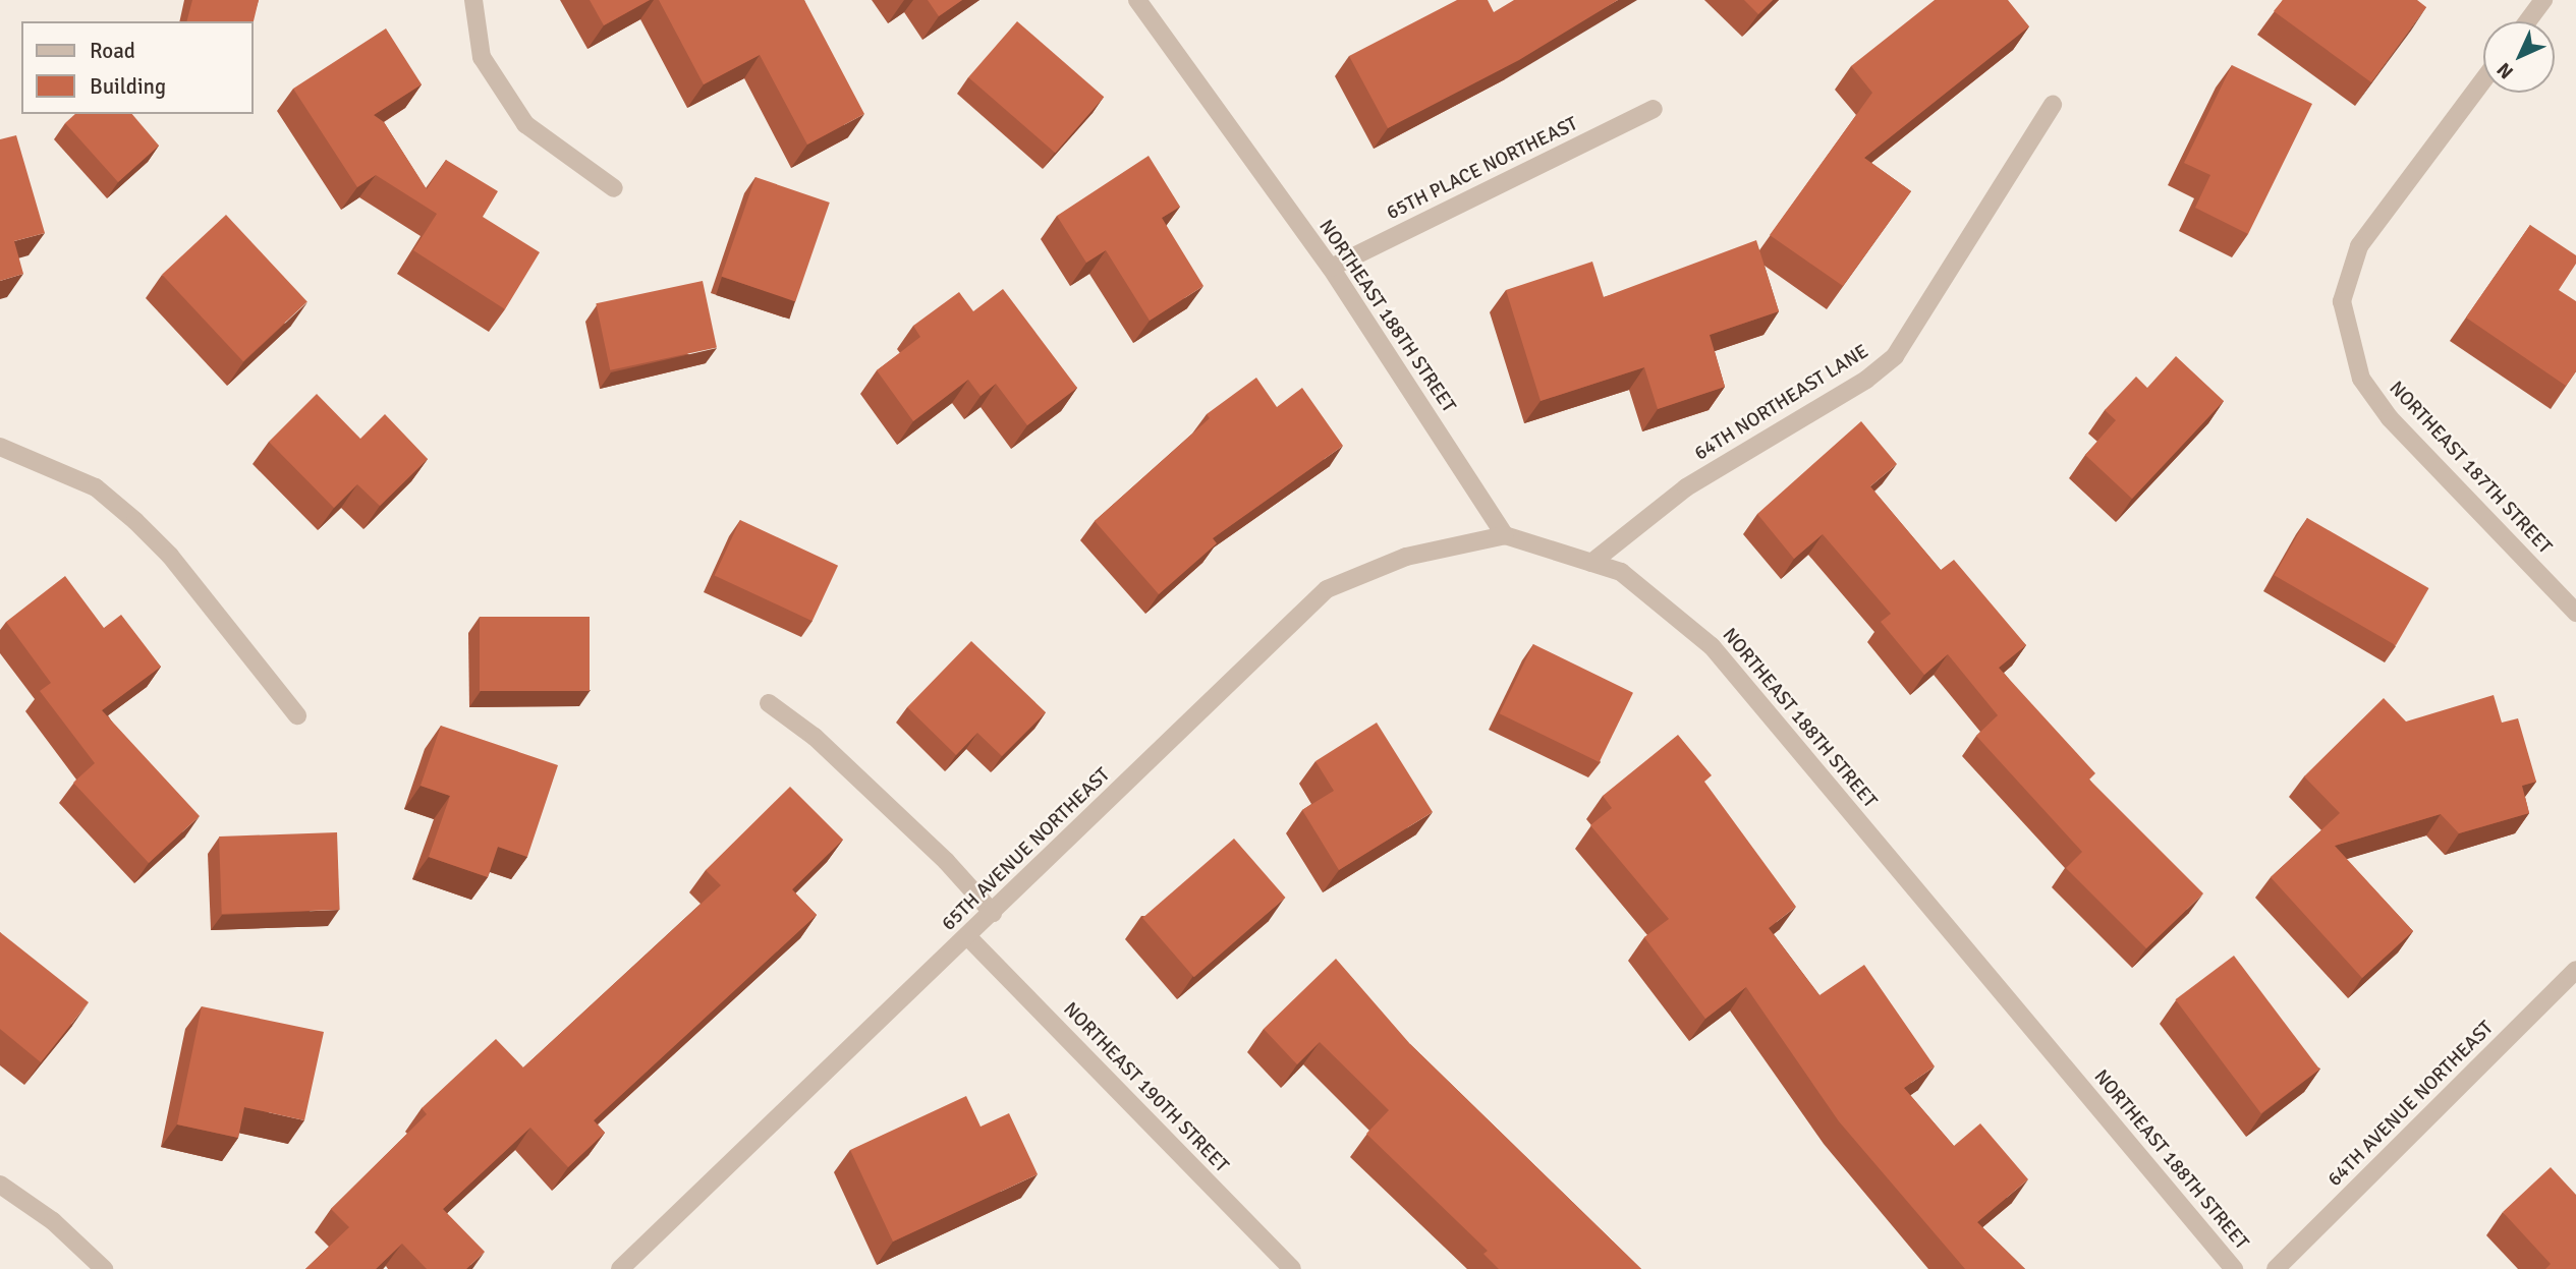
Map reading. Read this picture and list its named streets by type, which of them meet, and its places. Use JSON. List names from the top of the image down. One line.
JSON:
{"streets":{"street":["65TH PLACE NORTHEAST","NORTHEAST 188TH STREET","64TH NORTHEAST LANE","NORTHEAST 187TH STREET","65TH AVENUE NORTHEAST","NORTHEAST 190TH STREET","64TH AVENUE NORTHEAST"]},"crossings":[["65TH PLACE NORTHEAST","NORTHEAST 188TH STREET"],["NORTHEAST 188TH STREET","64TH NORTHEAST LANE"],["NORTHEAST 188TH STREET","65TH AVENUE NORTHEAST"],["65TH AVENUE NORTHEAST","NORTHEAST 190TH STREET"]],"legend":["Road","Building"],"north":"bottom left"}
